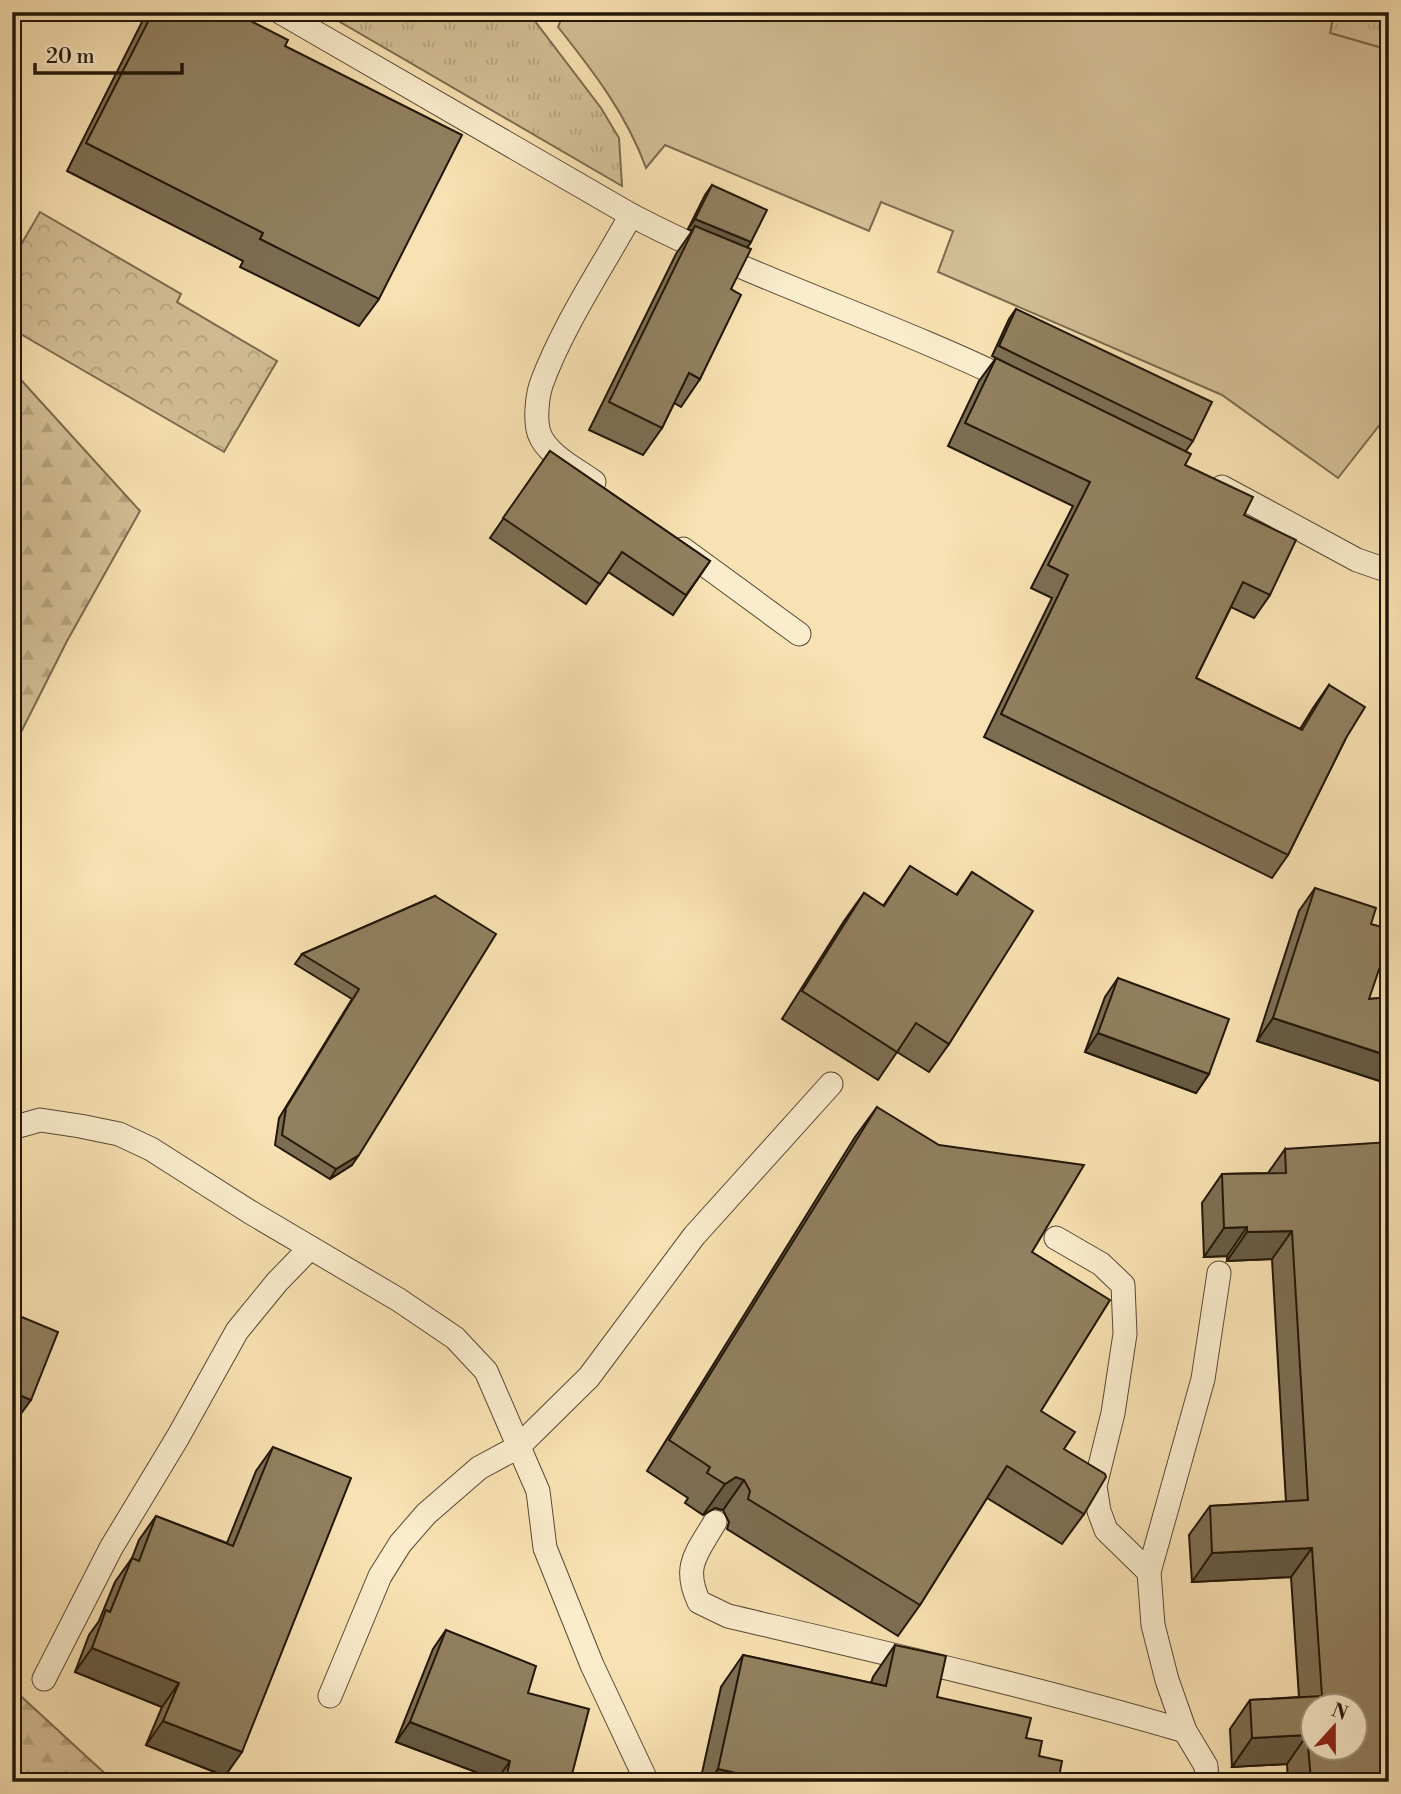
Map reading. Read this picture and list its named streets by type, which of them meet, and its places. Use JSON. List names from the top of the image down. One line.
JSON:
{"scale_bar":"20 m","north":"top"}
